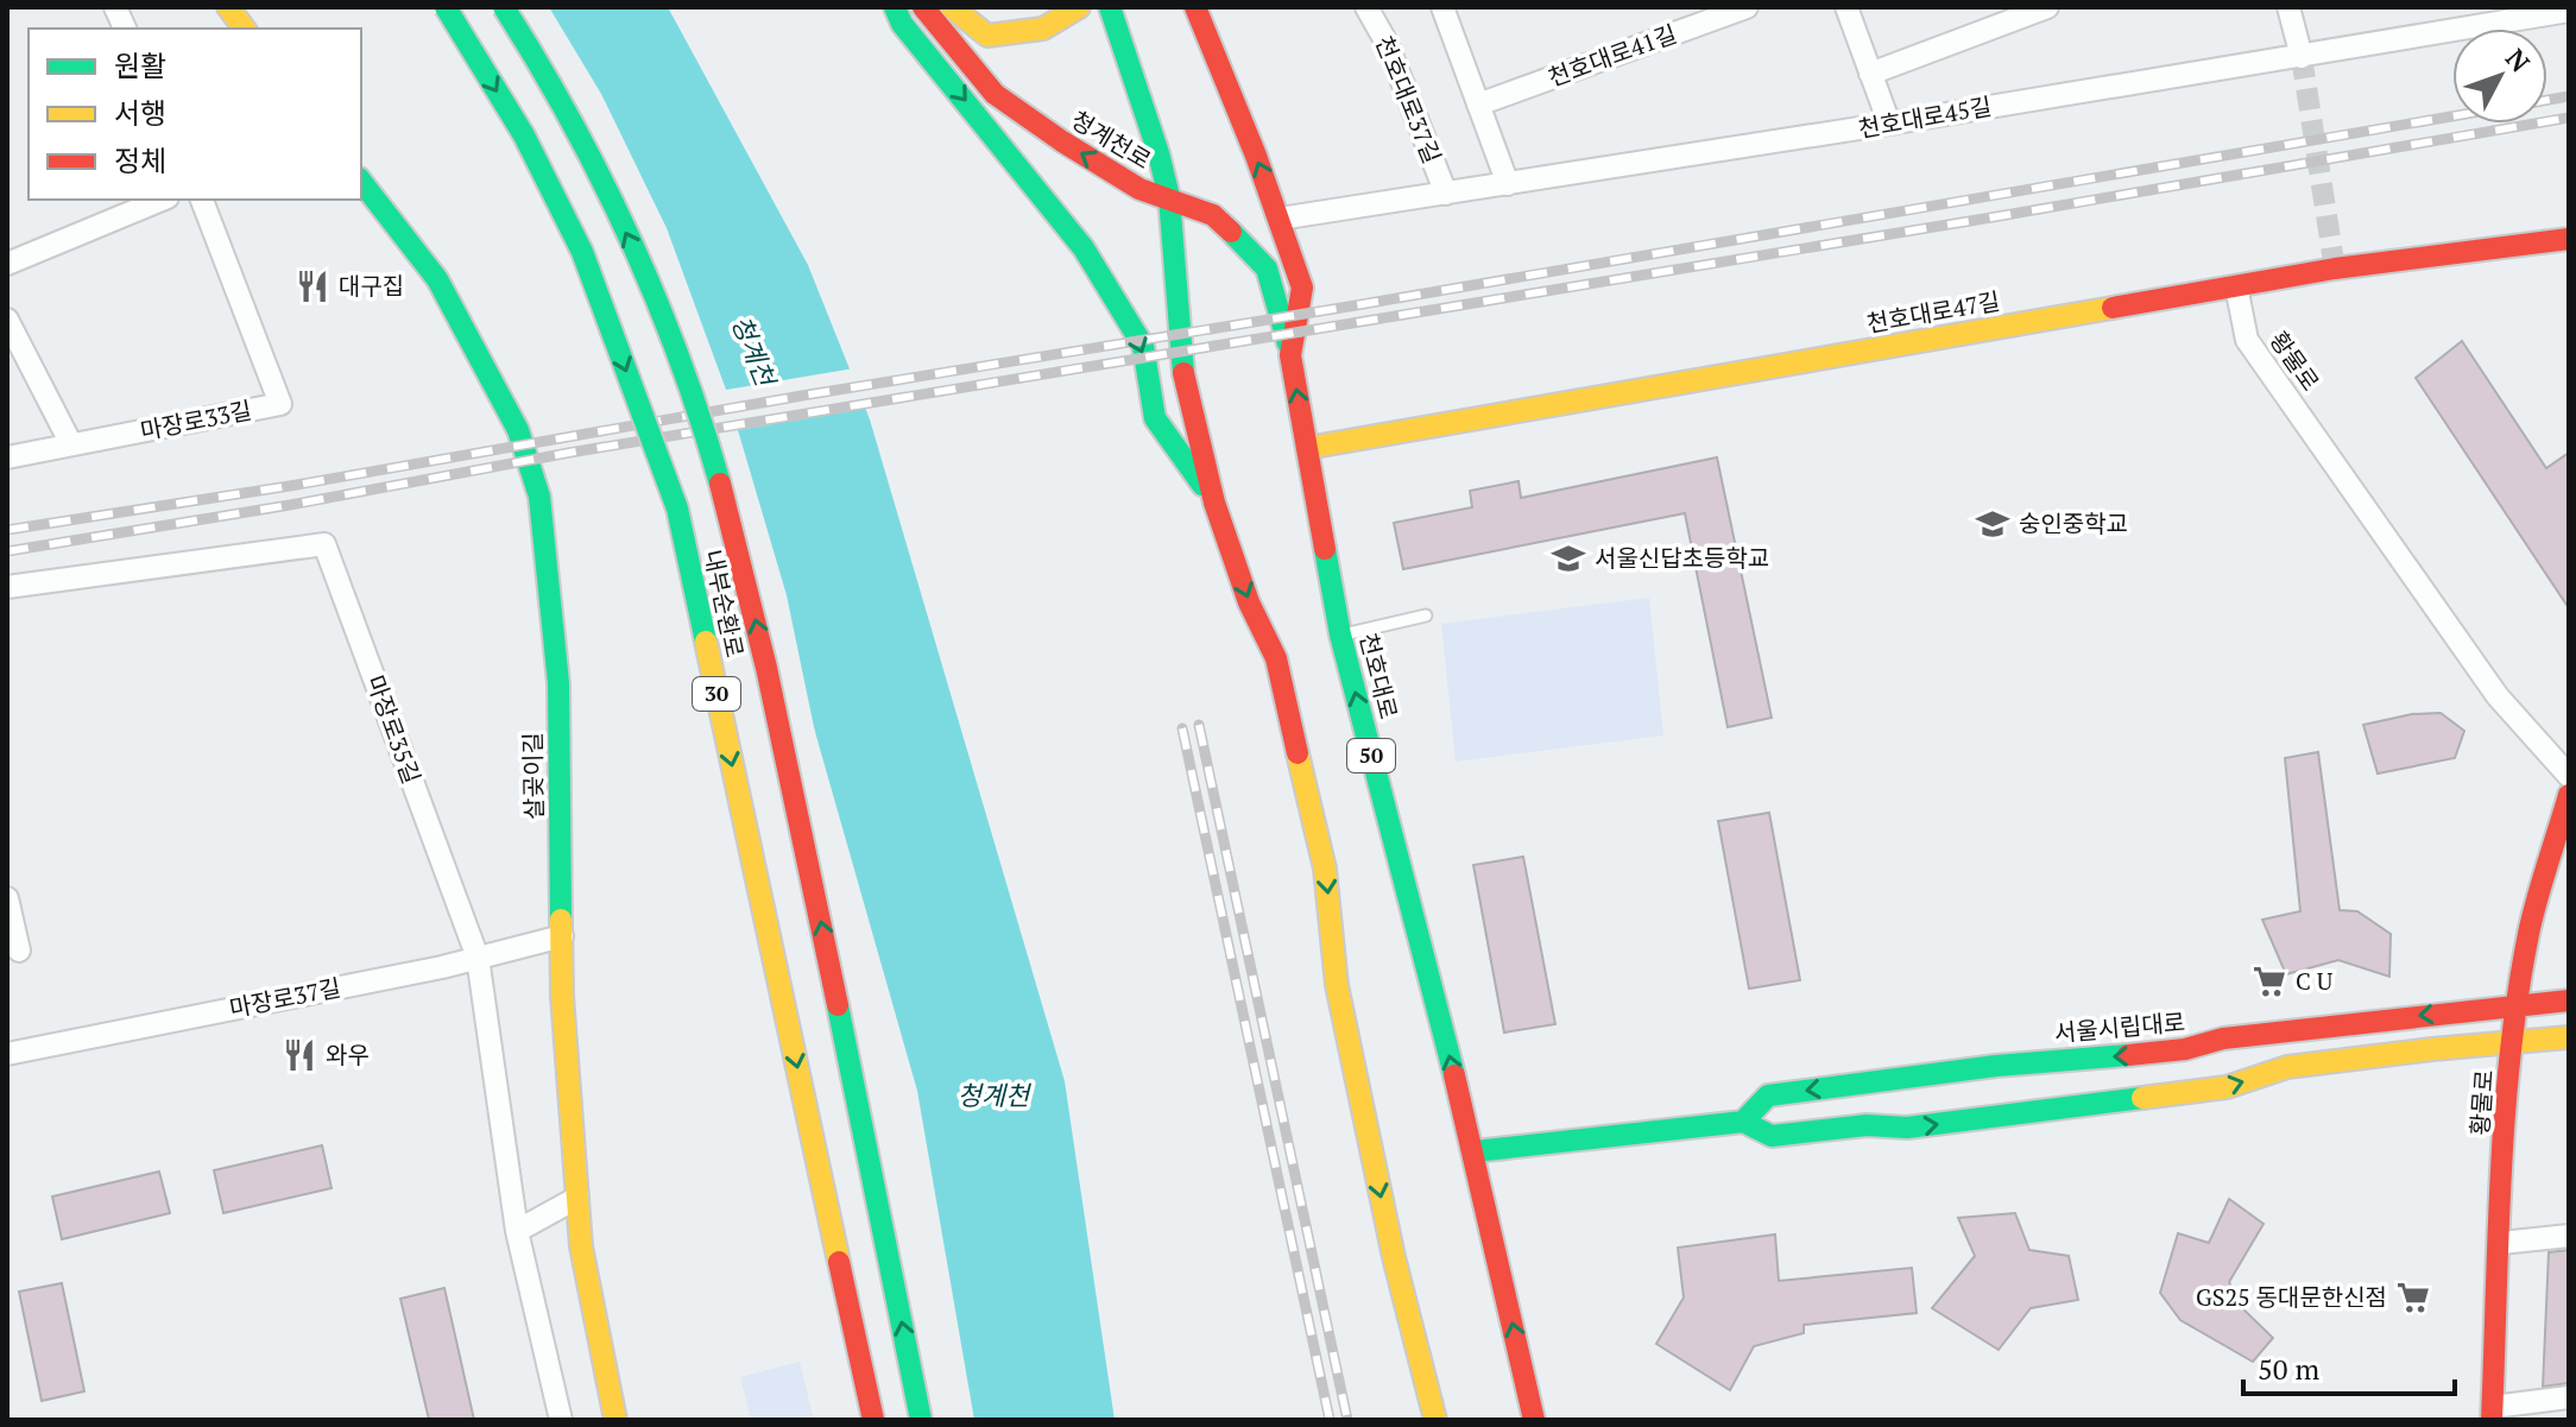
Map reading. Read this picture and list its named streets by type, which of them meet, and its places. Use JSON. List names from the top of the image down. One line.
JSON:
{"streets":{"main road":["청계천로","천호대로47길","황물로","내부순환로","천호대로","30","50","살곶이길","서울시립대로"],"street":["천호대로41길","천호대로37길","천호대로45길","마장로33길","마장로35길","마장로37길"]},"crossings":[["천호대로37길","천호대로45길"],["천호대로45길","천호대로"],["청계천로","천호대로"],["천호대로47길","황물로"],["천호대로47길","천호대로"],["황물로","서울시립대로"],["마장로35길","마장로37길"],["살곶이길","마장로37길"]],"water":["청계천"],"places":{"restaurant":["대구집","와우"],"school or university":["숭인중학교","서울신답초등학교"],"supermarket":["C U","GS25 동대문한신점"]},"legend":["원활","서행","정체"],"scale_bar":"50 m","north":"top right"}
